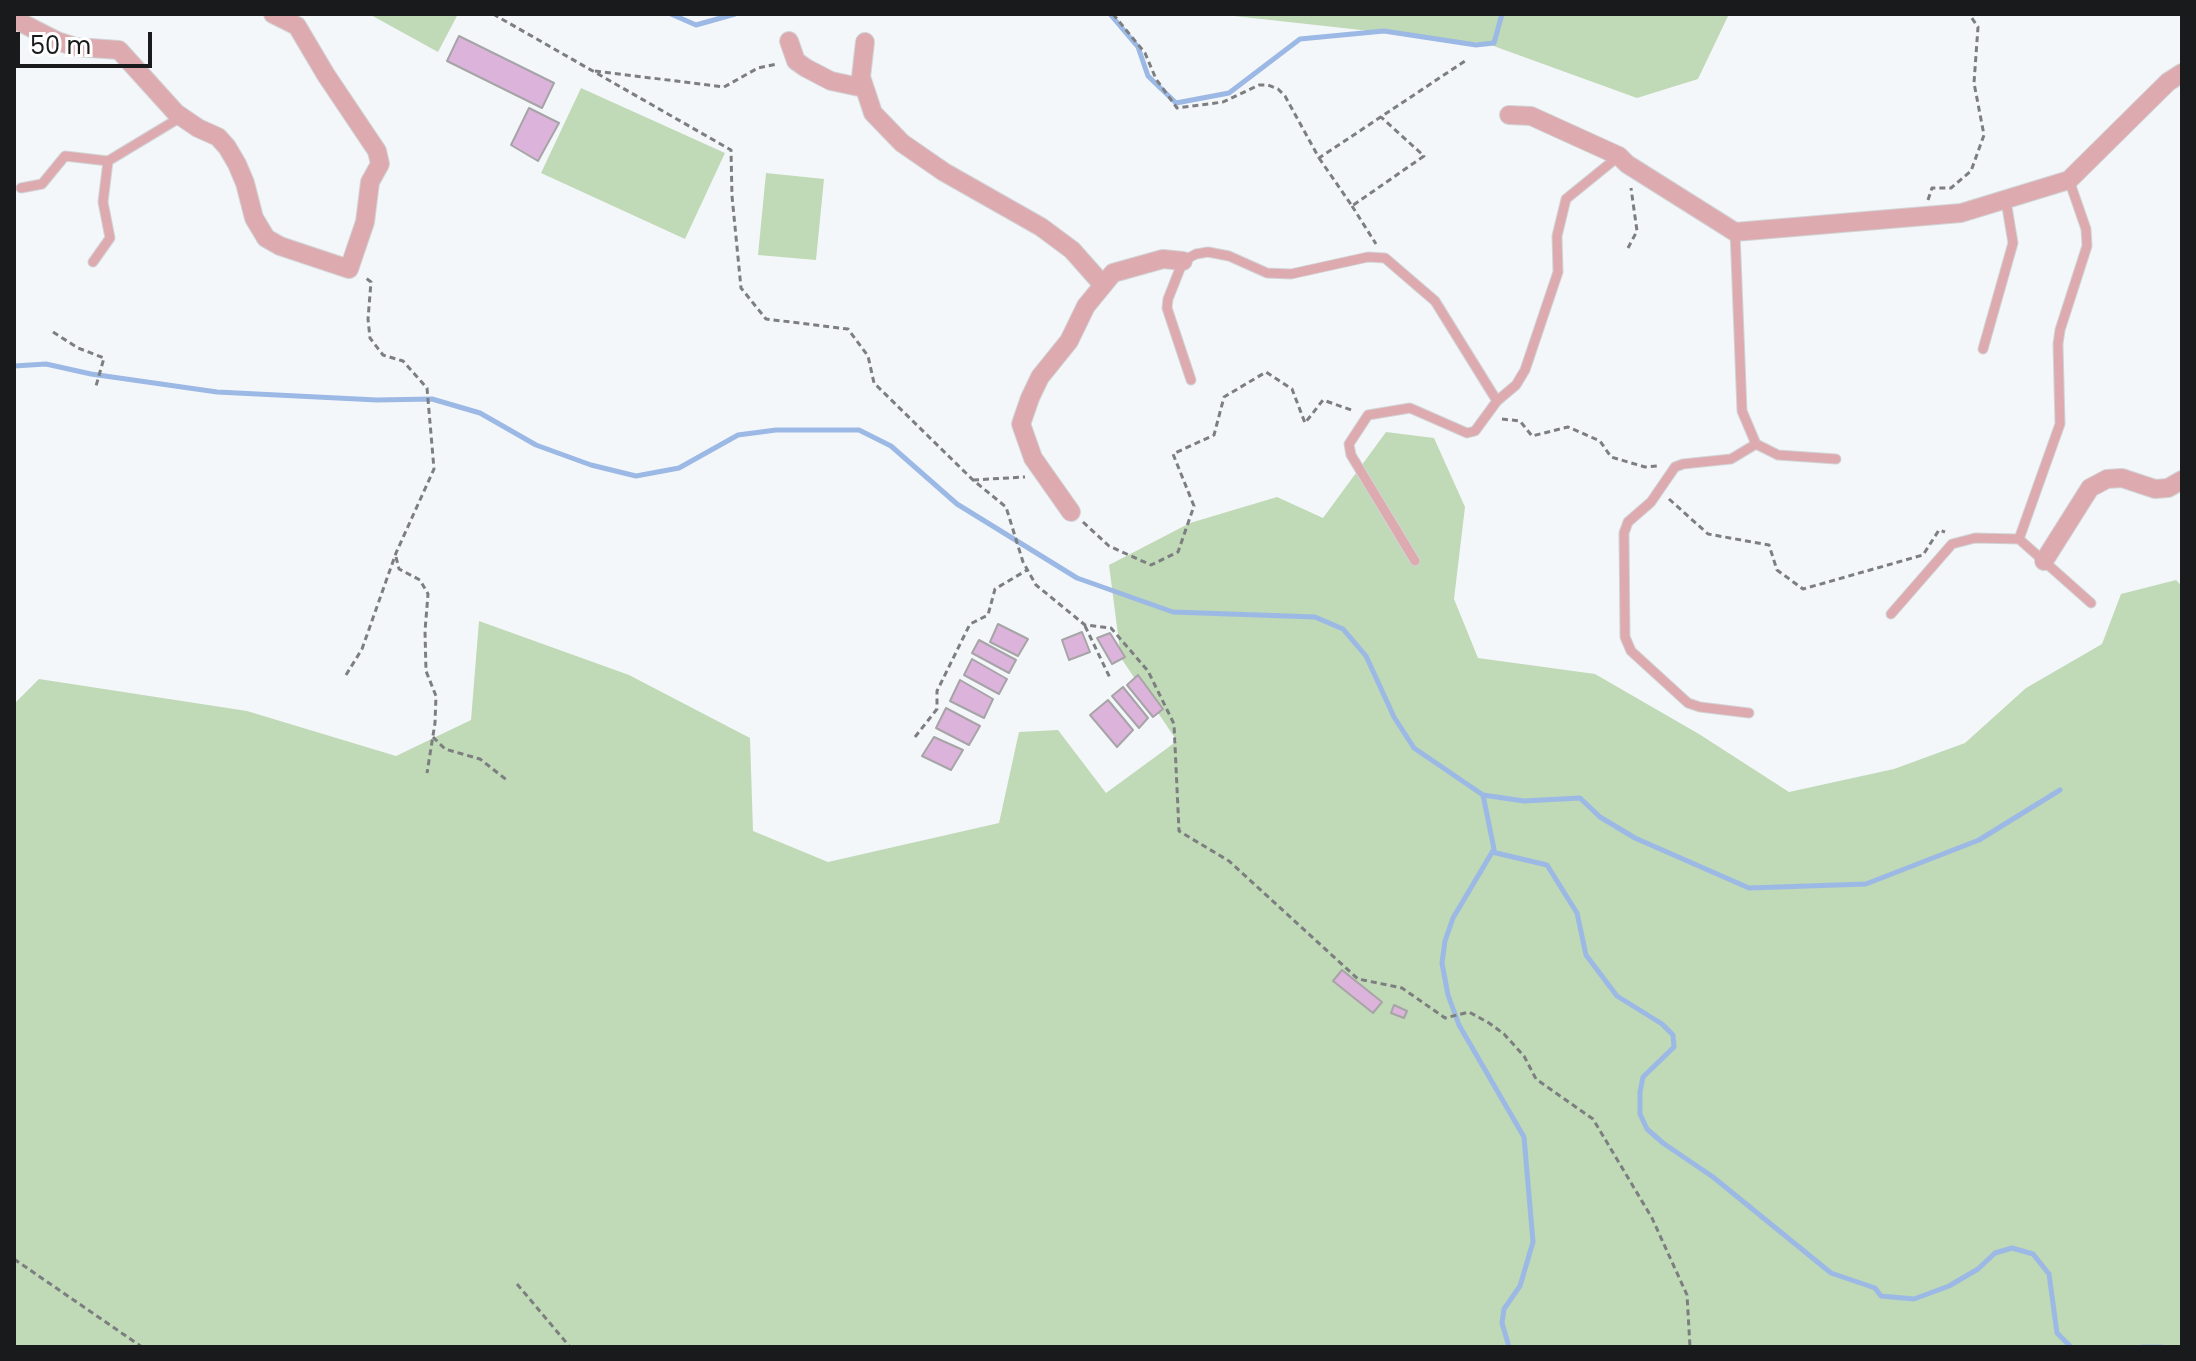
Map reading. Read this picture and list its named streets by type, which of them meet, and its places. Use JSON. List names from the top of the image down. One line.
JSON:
{"scale_bar":"50 m"}
